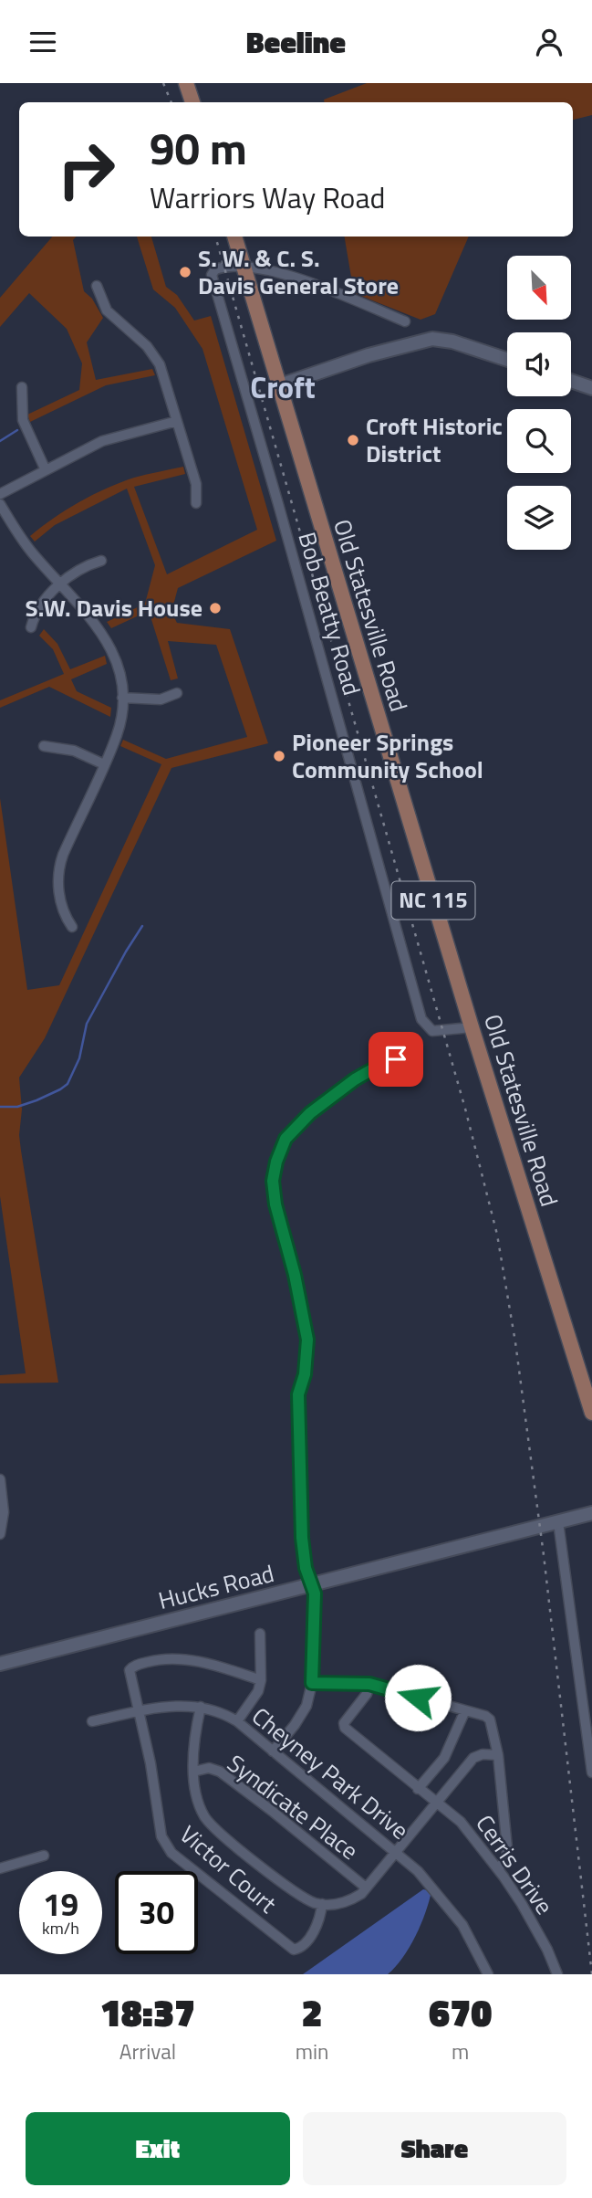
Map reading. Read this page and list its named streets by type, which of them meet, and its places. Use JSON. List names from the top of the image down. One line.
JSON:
{"streets":{"main road":["Old Statesville Road","NC 115","Hucks Road"],"street":["Bob Beatty Road","Cheyney Park Drive","Syndicate Place","Cerris Drive","Victor Court"]},"crossings":[["Bob Beatty Road","Old Statesville Road"],["Cheyney Park Drive","Victor Court"]],"districts":["Croft"],"places":["S. W. & C. S. Davis General Store","Croft Historic District","S.W. Davis House","Pioneer Springs Community School"],"north":"bottom right","page":{"header":"Beeline","turn":["90 m","Warriors Way Road"],"speed":"19 km/h","limit":"30","eta":["18:37","Arrival","2","min","670","m"],"buttons":["Exit","Share"]}}
